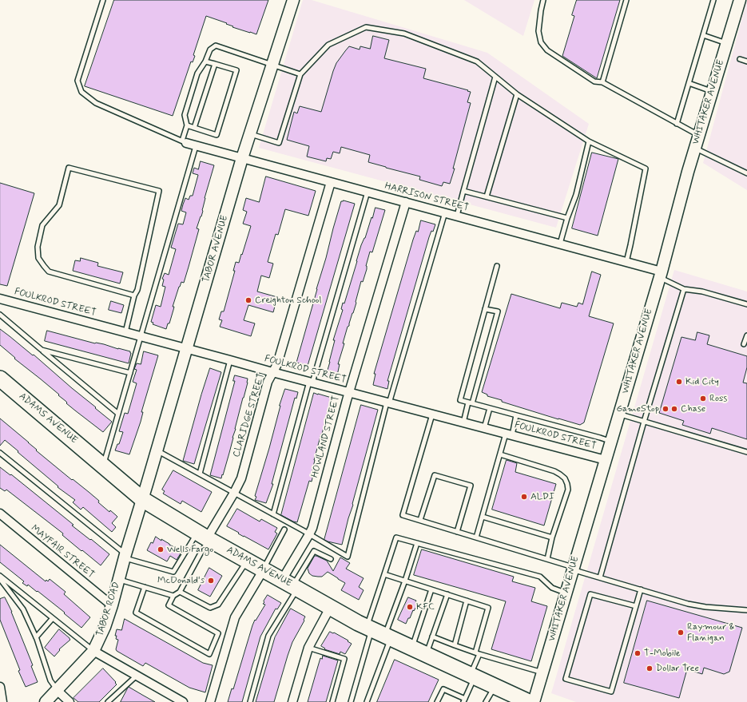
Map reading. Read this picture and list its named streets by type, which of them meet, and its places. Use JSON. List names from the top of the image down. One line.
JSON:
{"streets":{"highway":["ADAMS AVENUE"],"street":["WHITAKER AVENUE","HARRISON STREET","TABOR AVENUE","FOULKROD STREET","CLARIDGE STREET","HOWLAND STREET","MAYFAIR STREET","TABOR ROAD"]},"crossings":[["WHITAKER AVENUE","HARRISON STREET"],["WHITAKER AVENUE","FOULKROD STREET"],["HARRISON STREET","TABOR AVENUE"],["HARRISON STREET","CLARIDGE STREET"],["HARRISON STREET","HOWLAND STREET"],["TABOR AVENUE","FOULKROD STREET"],["TABOR AVENUE","ADAMS AVENUE"],["TABOR AVENUE","TABOR ROAD"],["FOULKROD STREET","CLARIDGE STREET"],["FOULKROD STREET","HOWLAND STREET"],["CLARIDGE STREET","ADAMS AVENUE"],["ADAMS AVENUE","HOWLAND STREET"],["ADAMS AVENUE","TABOR ROAD"],["MAYFAIR STREET","TABOR ROAD"]],"places":["Creighton School","Kid City","Ross","GameStop","Chase","ALDI","Wells Fargo","McDonald's","KFC","Raymour & Flanigan","T-Mobile","Dollar Tree"]}
